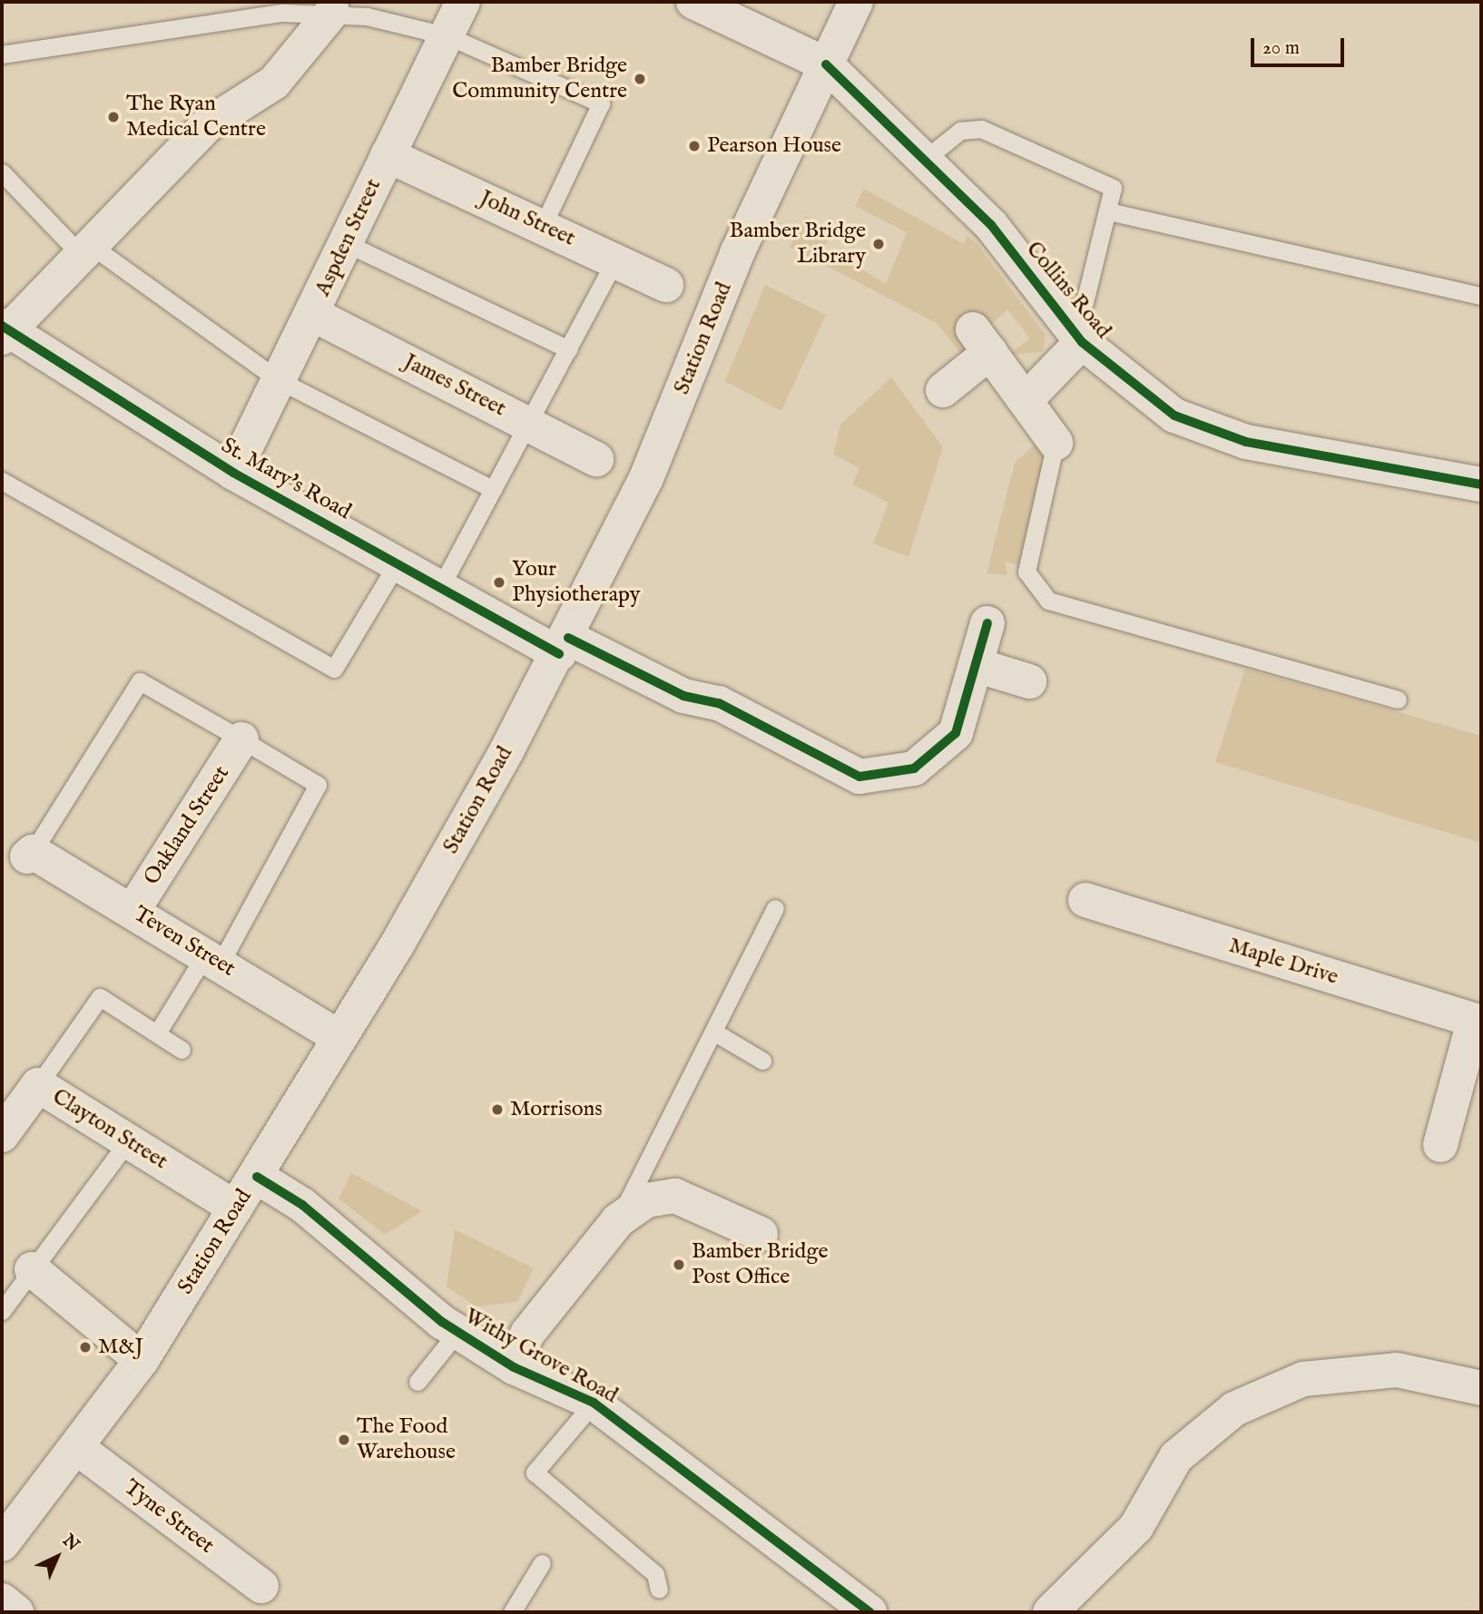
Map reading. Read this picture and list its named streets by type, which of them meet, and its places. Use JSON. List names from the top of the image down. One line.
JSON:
{"streets":{"street":["John Street","Aspden Street","Collins Road","Station Road","James Street","St. Mary's Road","Oakland Street","Teven Street","Maple Drive","Clayton Street","Withy Grove Road","Tyne Street"]},"crossings":[["John Street","Aspden Street"],["Aspden Street","James Street"],["Aspden Street","St. Mary's Road"],["Collins Road","Station Road"],["Station Road","St. Mary's Road"],["Station Road","Teven Street"],["Station Road","Clayton Street"],["Station Road","Withy Grove Road"],["Station Road","Tyne Street"],["Oakland Street","Teven Street"]],"places":["Bamber Bridge Community Centre","The Ryan Medical Centre","Pearson House","Bamber Bridge Library","Your Physiotherapy","Morrisons","Bamber Bridge Post Office","M&J","The Food Warehouse"],"scale_bar":"20 m","north":"top right"}
